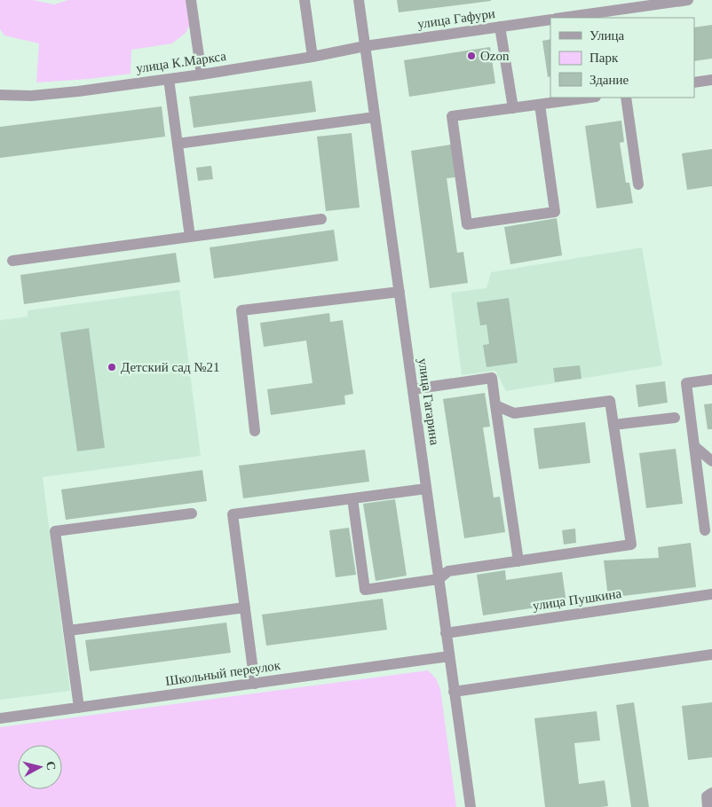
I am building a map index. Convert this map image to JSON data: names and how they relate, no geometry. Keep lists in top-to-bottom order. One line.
{"streets":{"street":["улица Гафури","улица К.Маркса","улица Гагарина","улица Пушкина","Школьный переулок"]},"crossings":[["улица Гафури","улица К.Маркса"],["улица Гафури","улица Гагарина"],["улица К.Маркса","улица Гагарина"],["улица Гагарина","улица Пушкина"],["улица Гагарина","Школьный переулок"]],"places":["Ozon","Детский cад №21"],"legend":["Улица","Парк","Здание"],"north":"right"}
